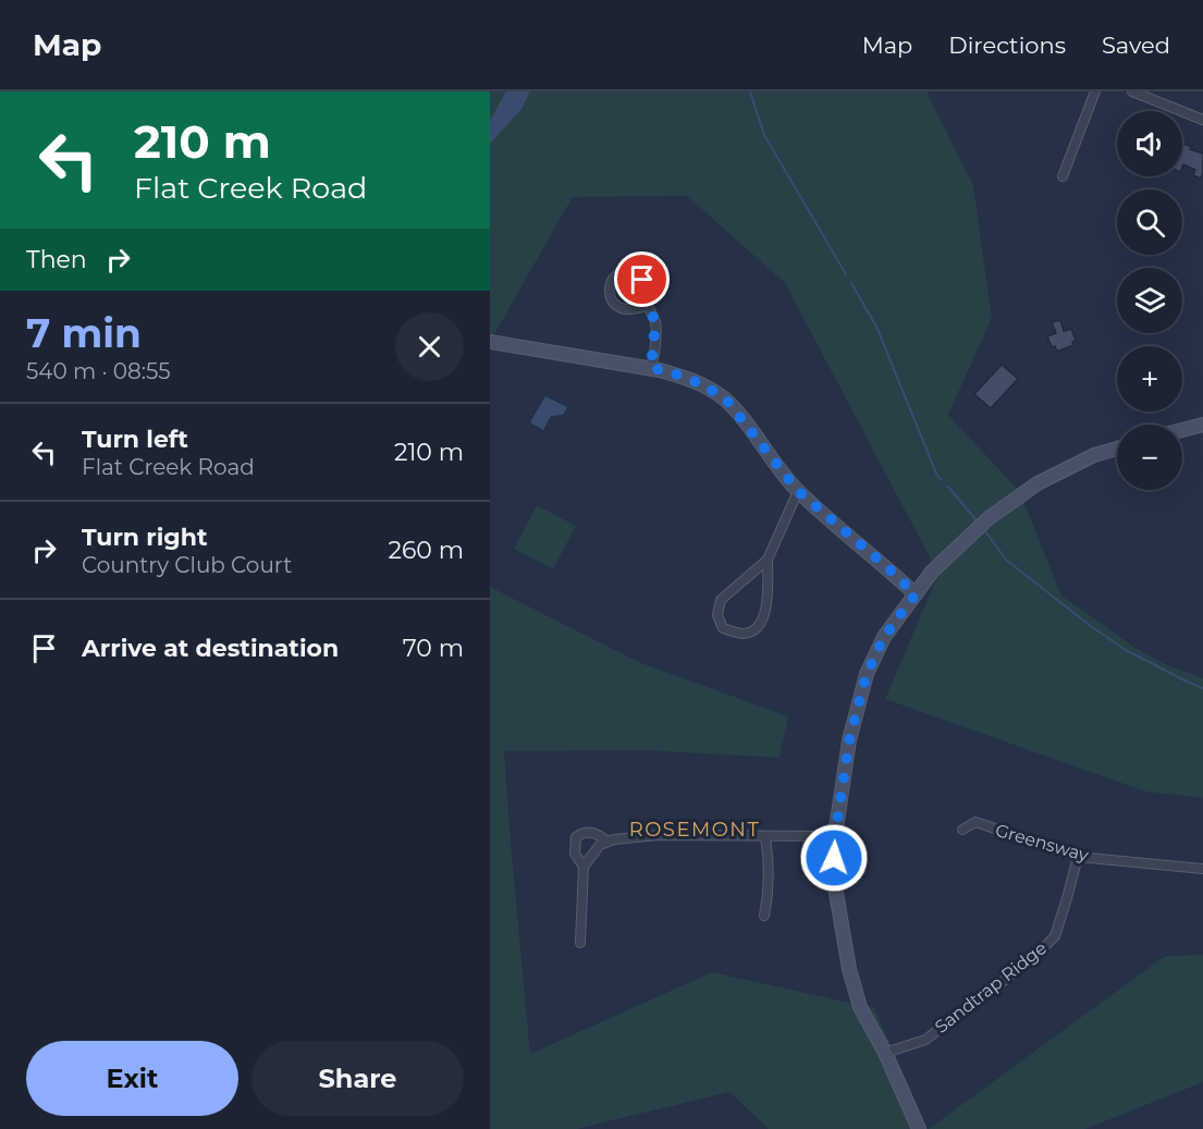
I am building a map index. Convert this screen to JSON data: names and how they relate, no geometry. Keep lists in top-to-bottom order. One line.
{"streets":{"street":["Greensway","Sandtrap Ridge"]},"crossings":[["Greensway","Sandtrap Ridge"]],"districts":["ROSEMONT"],"page":{"header":"Map","nav":["Map","Directions","Saved"],"turn":["210 m","Flat Creek Road"],"map_buttons":["+","−"],"then":"Then","heading":["7 min","540 m · 08:55"],"list":[{"name":"Turn left","note":"Flat Creek Road","value":"210 m"},{"name":"Turn right","note":"Country Club Court","value":"260 m"},{"name":"Arrive at destination","value":"70 m"}],"buttons":["Exit","Share"]}}
